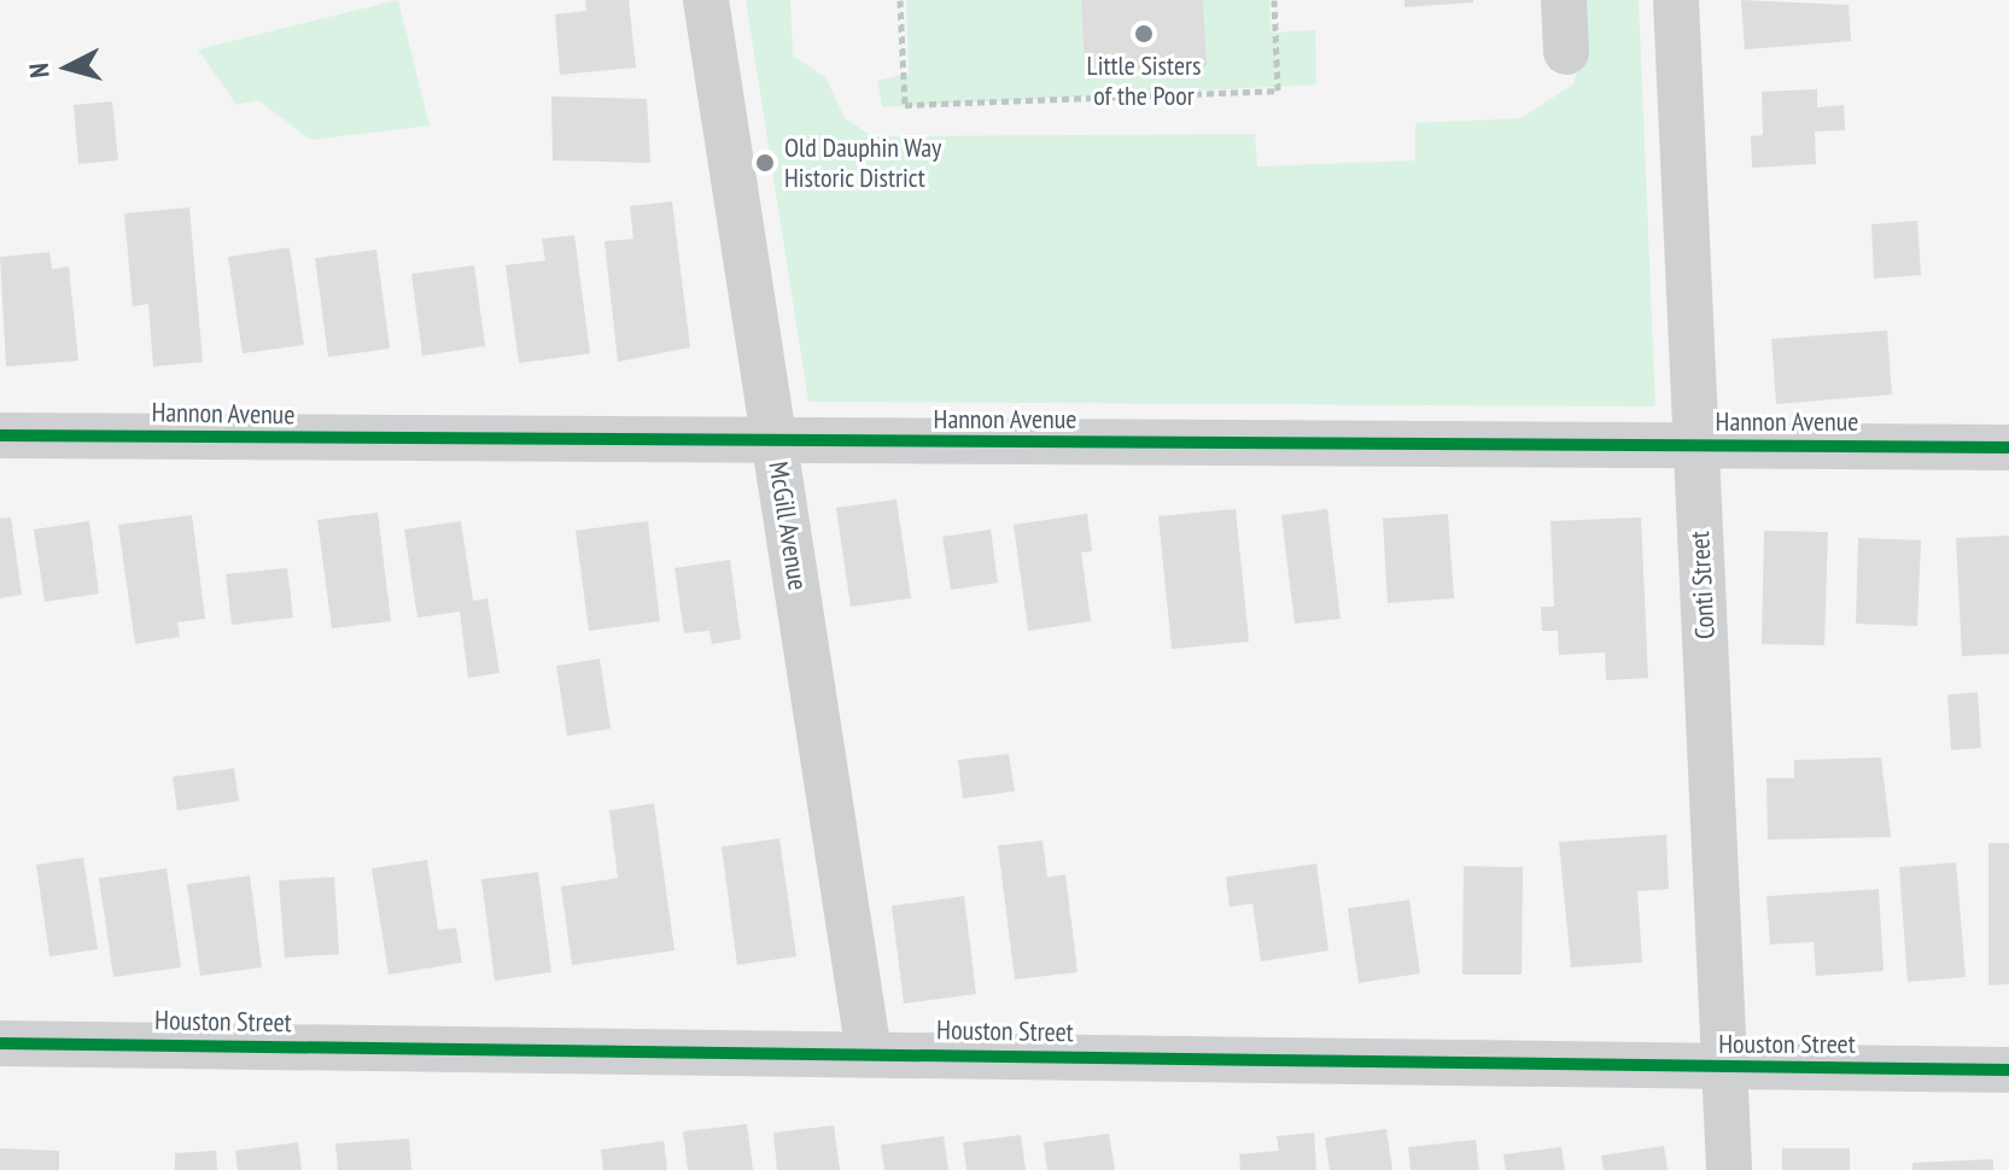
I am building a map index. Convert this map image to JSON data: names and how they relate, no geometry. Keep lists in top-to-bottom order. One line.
{"streets":{"street":["Hannon Avenue","McGill Avenue","Conti Street","Houston Street"]},"crossings":[["Hannon Avenue","McGill Avenue"],["Hannon Avenue","Conti Street"],["McGill Avenue","Houston Street"],["Conti Street","Houston Street"]],"places":["Little Sisters of the Poor","Old Dauphin Way Historic District"],"north":"left"}
